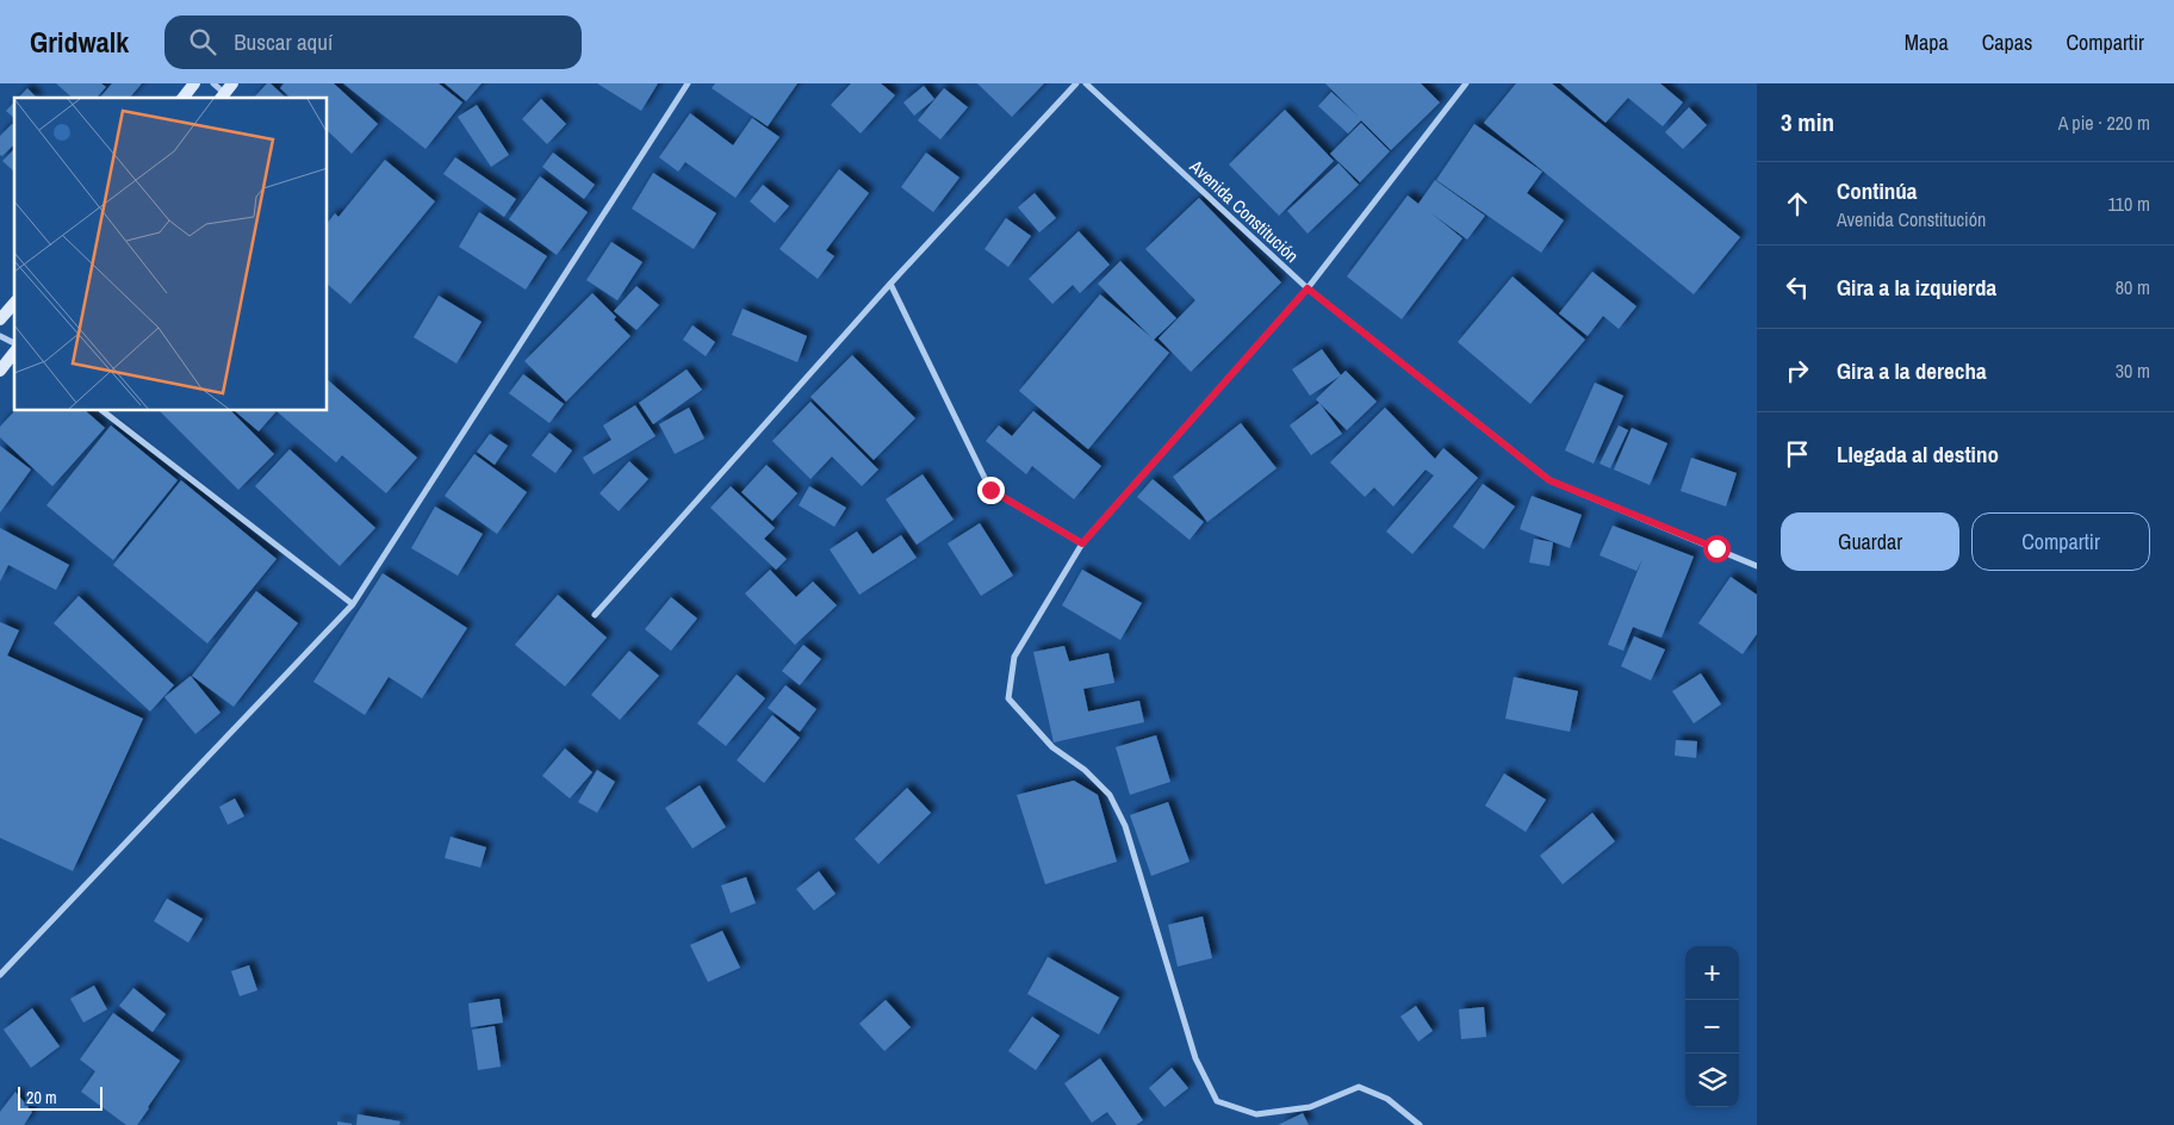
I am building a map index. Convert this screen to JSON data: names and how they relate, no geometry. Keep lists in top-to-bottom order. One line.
{"streets":{"street":["Avenida Constitución"]},"scale_bar":"20 m","page":{"header":"Gridwalk","search":"Buscar aquí","nav":["Mapa","Capas","Compartir"],"heading":["3 min","A pie · 220 m"],"list":[["Continúa","Avenida Constitución","110 m"],["Gira a la izquierda","80 m"],["Gira a la derecha","30 m"],"Llegada al destino"],"buttons":["Guardar","Compartir"],"map_buttons":["+","−"],"scale":"20 m"}}
